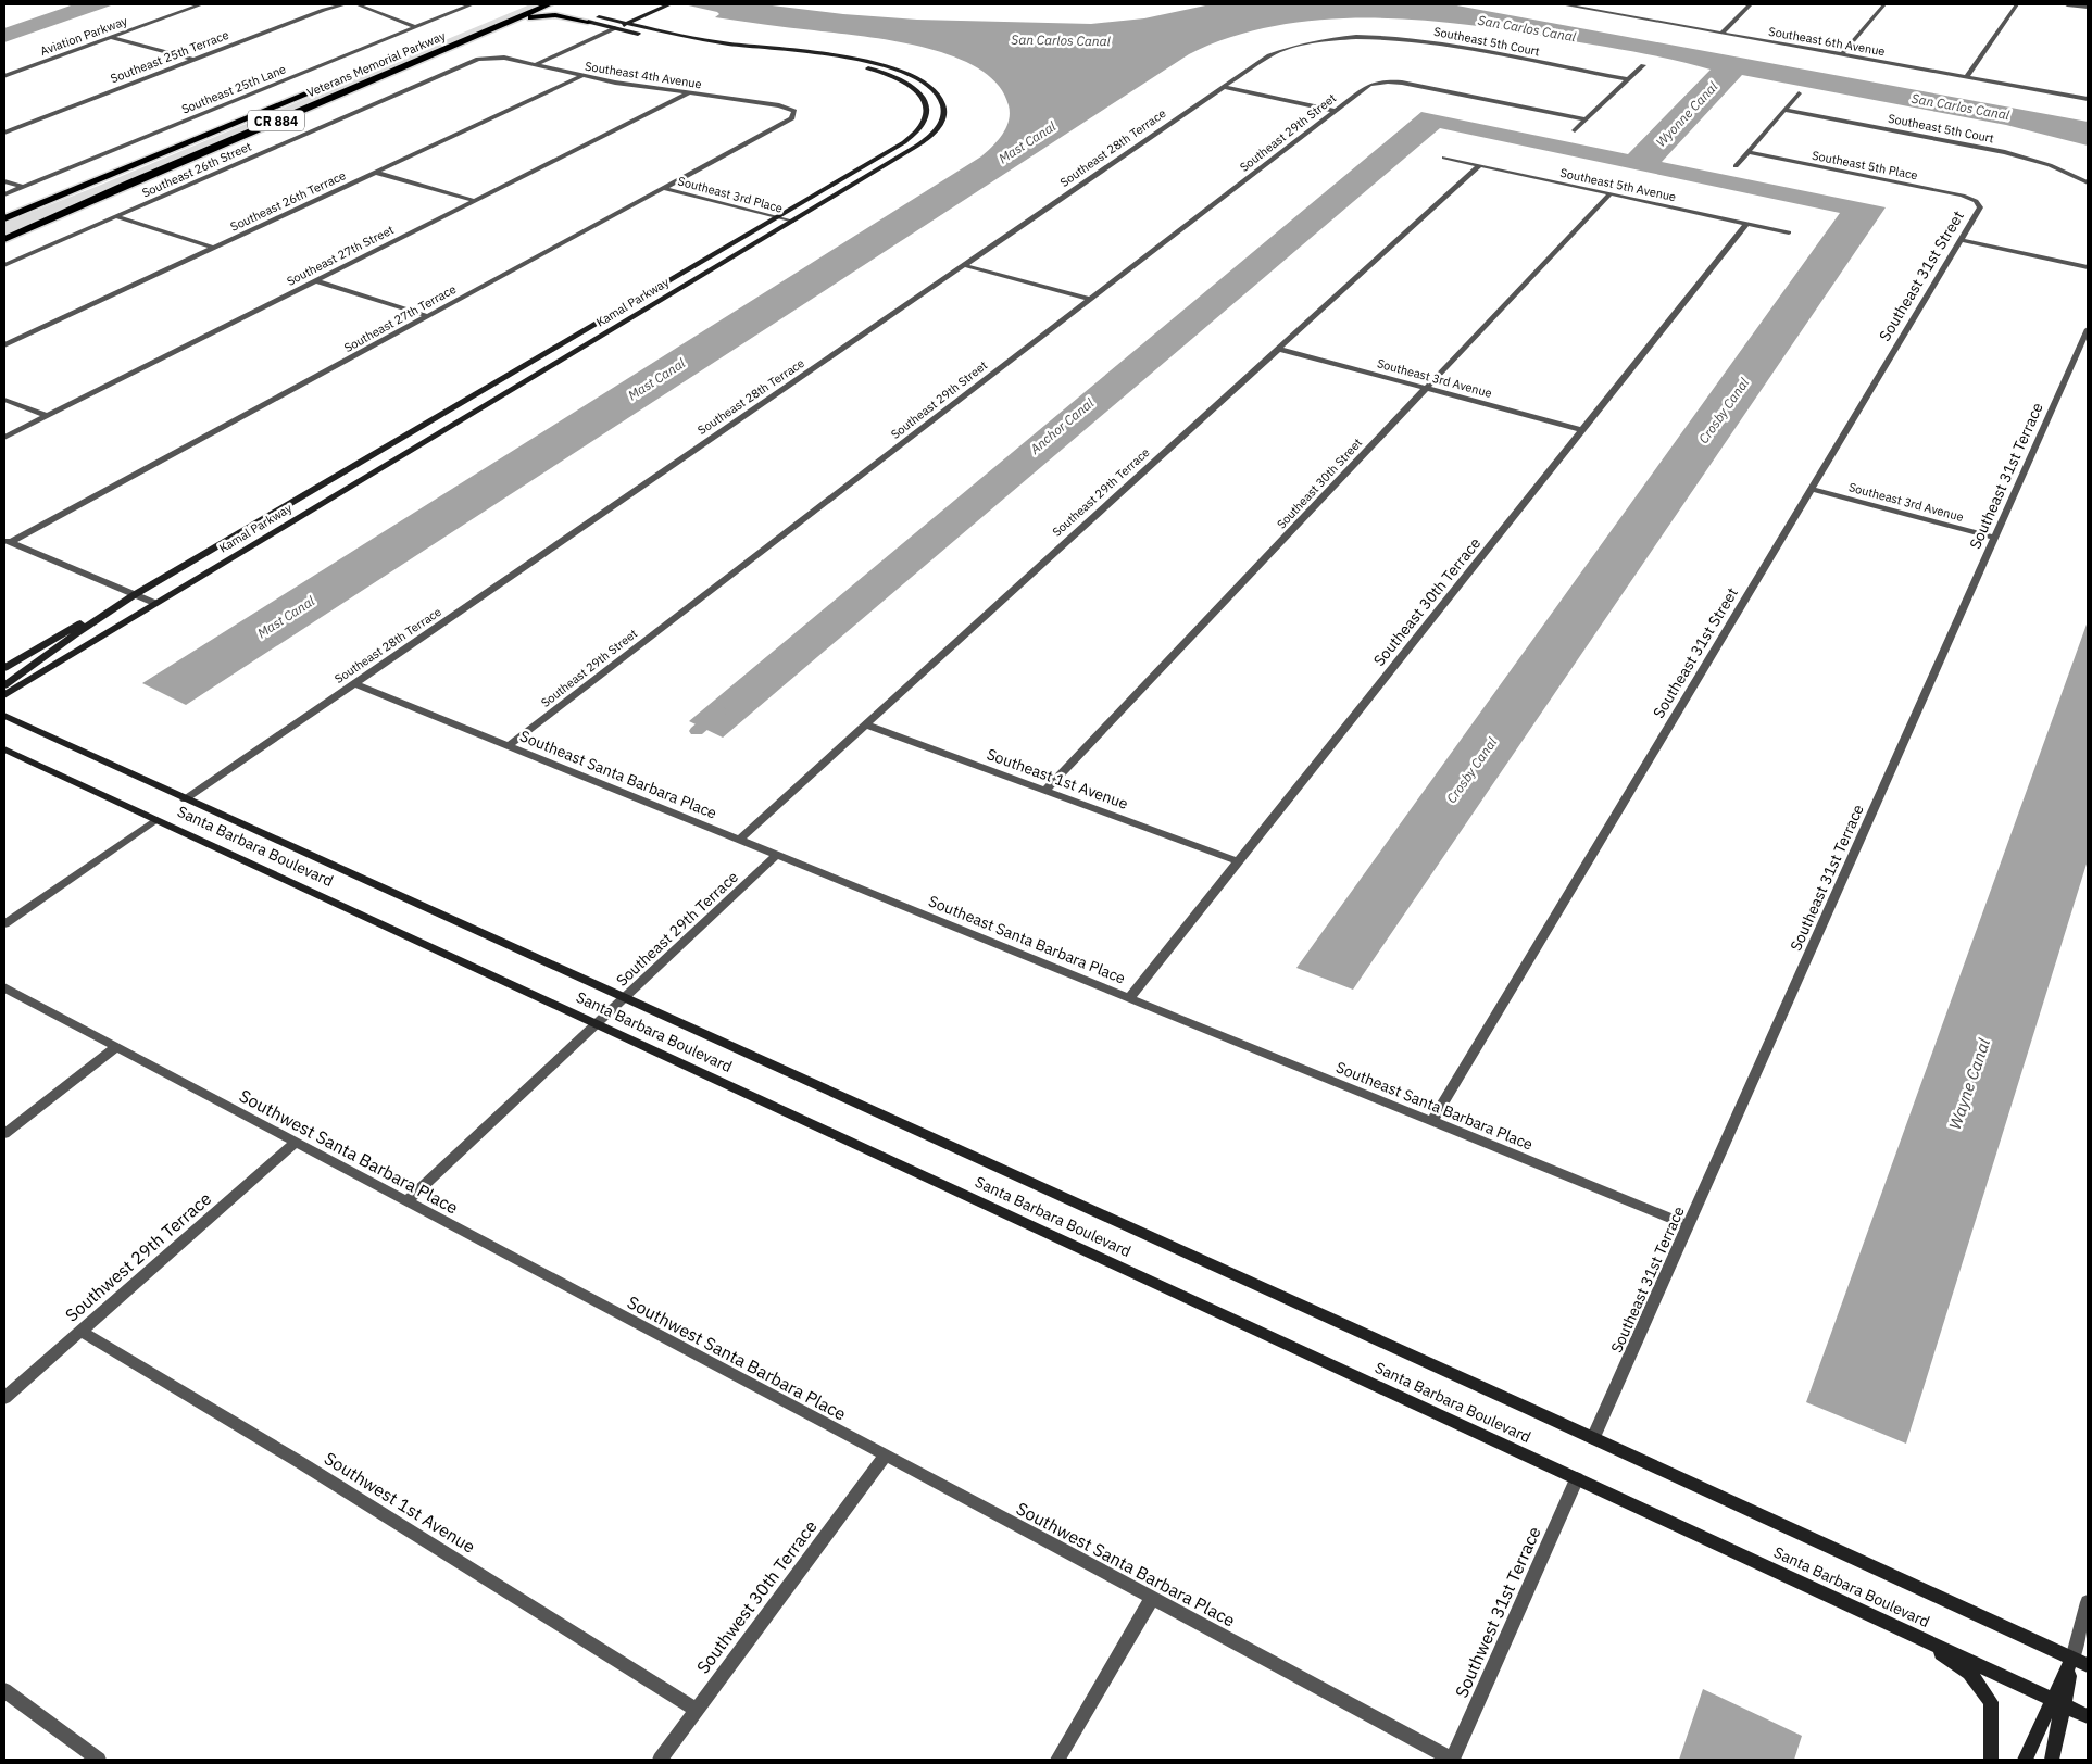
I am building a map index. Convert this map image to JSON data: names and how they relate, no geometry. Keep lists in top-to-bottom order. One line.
{"streets":{"highway":["Veterans Memorial Parkway","CR 884"],"street":["Aviation Parkway","Southeast 5th Court","Southeast 6th Avenue","Southeast 25th Terrace","Southeast 4th Avenue","Southeast 25th Lane","Southeast 29th Street","Southeast 28th Terrace","Southeast 5th Place","Southeast 26th Street","Southeast 5th Avenue","Southeast 3rd Place","Southeast 26th Terrace","Southeast 27th Street","Southeast 31st Street","Kamal Parkway","Southeast 27th Terrace","Southeast 3rd Avenue","Southeast 31st Terrace","Southeast 30th Street","Southeast 29th Terrace","Southeast 30th Terrace","Southeast Santa Barbara Place","Southeast 1st Avenue","Santa Barbara Boulevard","Southwest Santa Barbara Place","Southwest 29th Terrace","Southwest 1st Avenue","Southwest 30th Terrace","Southwest 31st Terrace"]},"crossings":[["Southeast 5th Court","Southeast 28th Terrace"],["Southeast 4th Avenue","Southeast 26th Street"],["Southeast 4th Avenue","Southeast 26th Terrace"],["Southeast 4th Avenue","Southeast 27th Street"],["Southeast 4th Avenue","Southeast 27th Terrace"],["Southeast 29th Street","Southeast Santa Barbara Place"],["Southeast 28th Terrace","Southeast Santa Barbara Place"],["Southeast 28th Terrace","Santa Barbara Boulevard"],["Southeast 5th Place","Southeast 31st Street"],["Southeast 5th Avenue","Southeast 30th Street"],["Southeast 5th Avenue","Southeast 29th Terrace"],["Southeast 5th Avenue","Southeast 30th Terrace"],["Southeast 3rd Place","Kamal Parkway"],["Southeast 3rd Place","Southeast 27th Terrace"],["Southeast 31st Street","Southeast 3rd Avenue"],["Southeast 31st Street","Southeast Santa Barbara Place"],["Southeast 3rd Avenue","Southeast 31st Terrace"],["Southeast 3rd Avenue","Southeast 30th Street"],["Southeast 3rd Avenue","Southeast 29th Terrace"],["Southeast 3rd Avenue","Southeast 30th Terrace"],["Southeast 31st Terrace","Southeast Santa Barbara Place"],["Southeast 31st Terrace","Santa Barbara Boulevard"],["Southeast 30th Street","Southeast 1st Avenue"],["Southeast 29th Terrace","Southeast Santa Barbara Place"],["Southeast 29th Terrace","Southeast 1st Avenue"],["Southeast 29th Terrace","Santa Barbara Boulevard"],["Southeast 30th Terrace","Southeast Santa Barbara Place"],["Southeast 30th Terrace","Southeast 1st Avenue"],["Santa Barbara Boulevard","Southwest 31st Terrace"],["Southwest Santa Barbara Place","Southwest 29th Terrace"],["Southwest Santa Barbara Place","Southwest 30th Terrace"],["Southwest Santa Barbara Place","Southwest 31st Terrace"],["Southwest 29th Terrace","Southwest 1st Avenue"],["Southwest 1st Avenue","Southwest 30th Terrace"]],"water":["San Carlos Canal","Wyonne Canal","Mast Canal","Crosby Canal","Anchor Canal","Wayne Canal"]}
